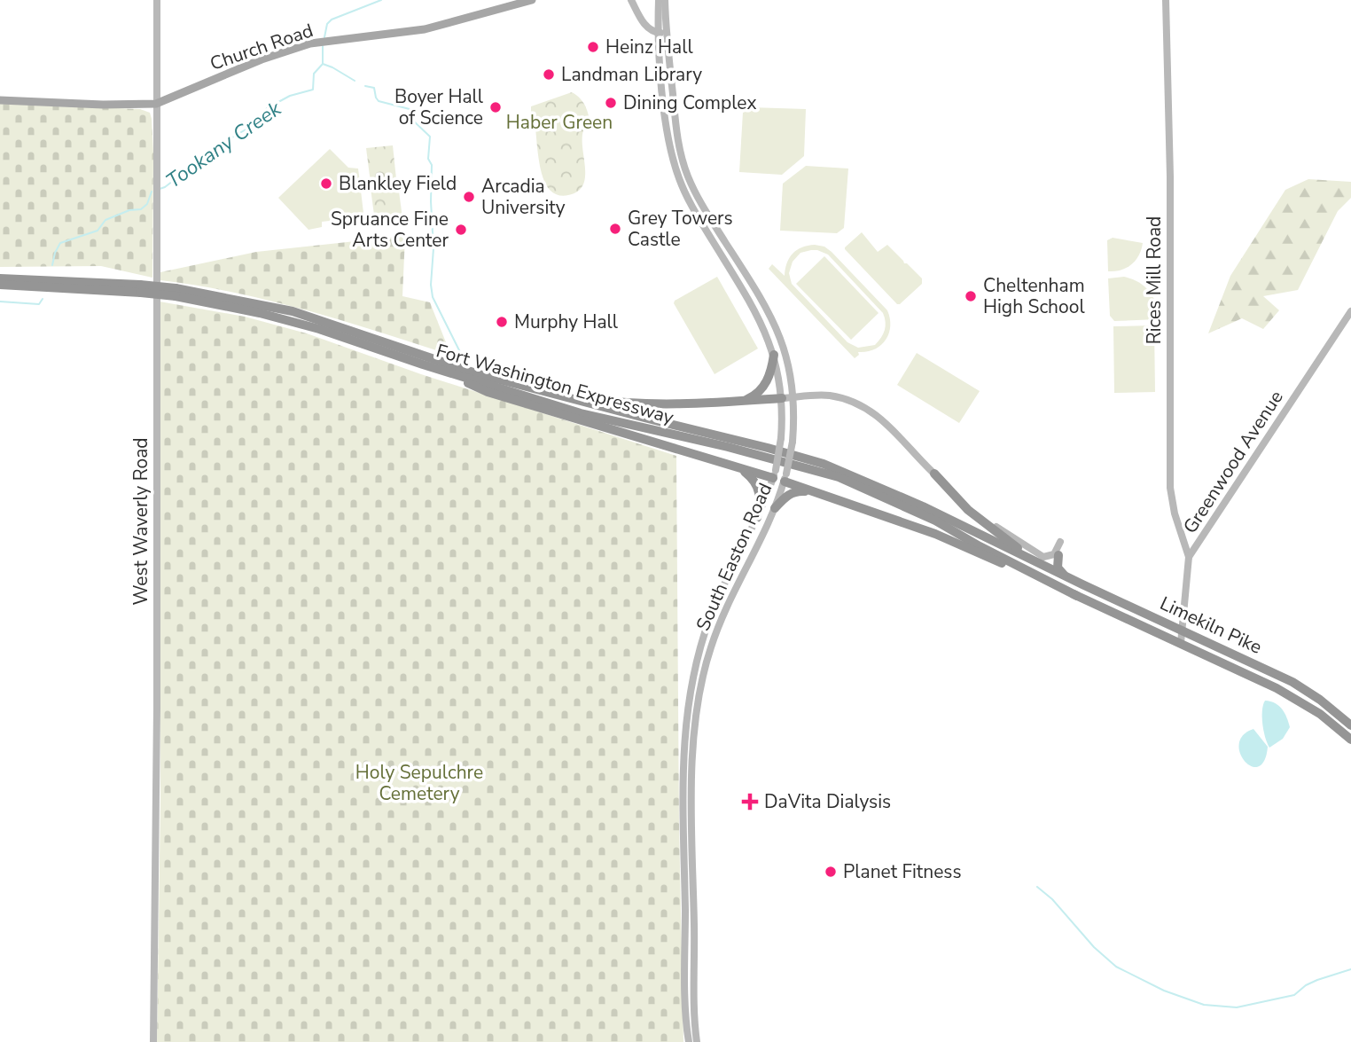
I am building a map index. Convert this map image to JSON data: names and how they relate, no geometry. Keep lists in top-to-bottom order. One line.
{"streets":{"highway":["Fort Washington Expressway","Limekiln Pike"],"main road":["Church Road","Rices Mill Road","Greenwood Avenue","West Waverly Road","South Easton Road"]},"crossings":[["Church Road","West Waverly Road"],["Rices Mill Road","Greenwood Avenue"],["Fort Washington Expressway","Limekiln Pike"],["Greenwood Avenue","Limekiln Pike"]],"water":["Tookany Creek"],"parks":["Haber Green","Holy Sepulchre Cemetery"],"places":{"other":["Heinz Hall","Landman Library","Dining Complex","Boyer Hall of Science","Blankley Field","Arcadia University","Grey Towers Castle","Spruance Fine Arts Center","Cheltenham High School","Murphy Hall","Planet Fitness"],"health":["DaVita Dialysis"]}}
